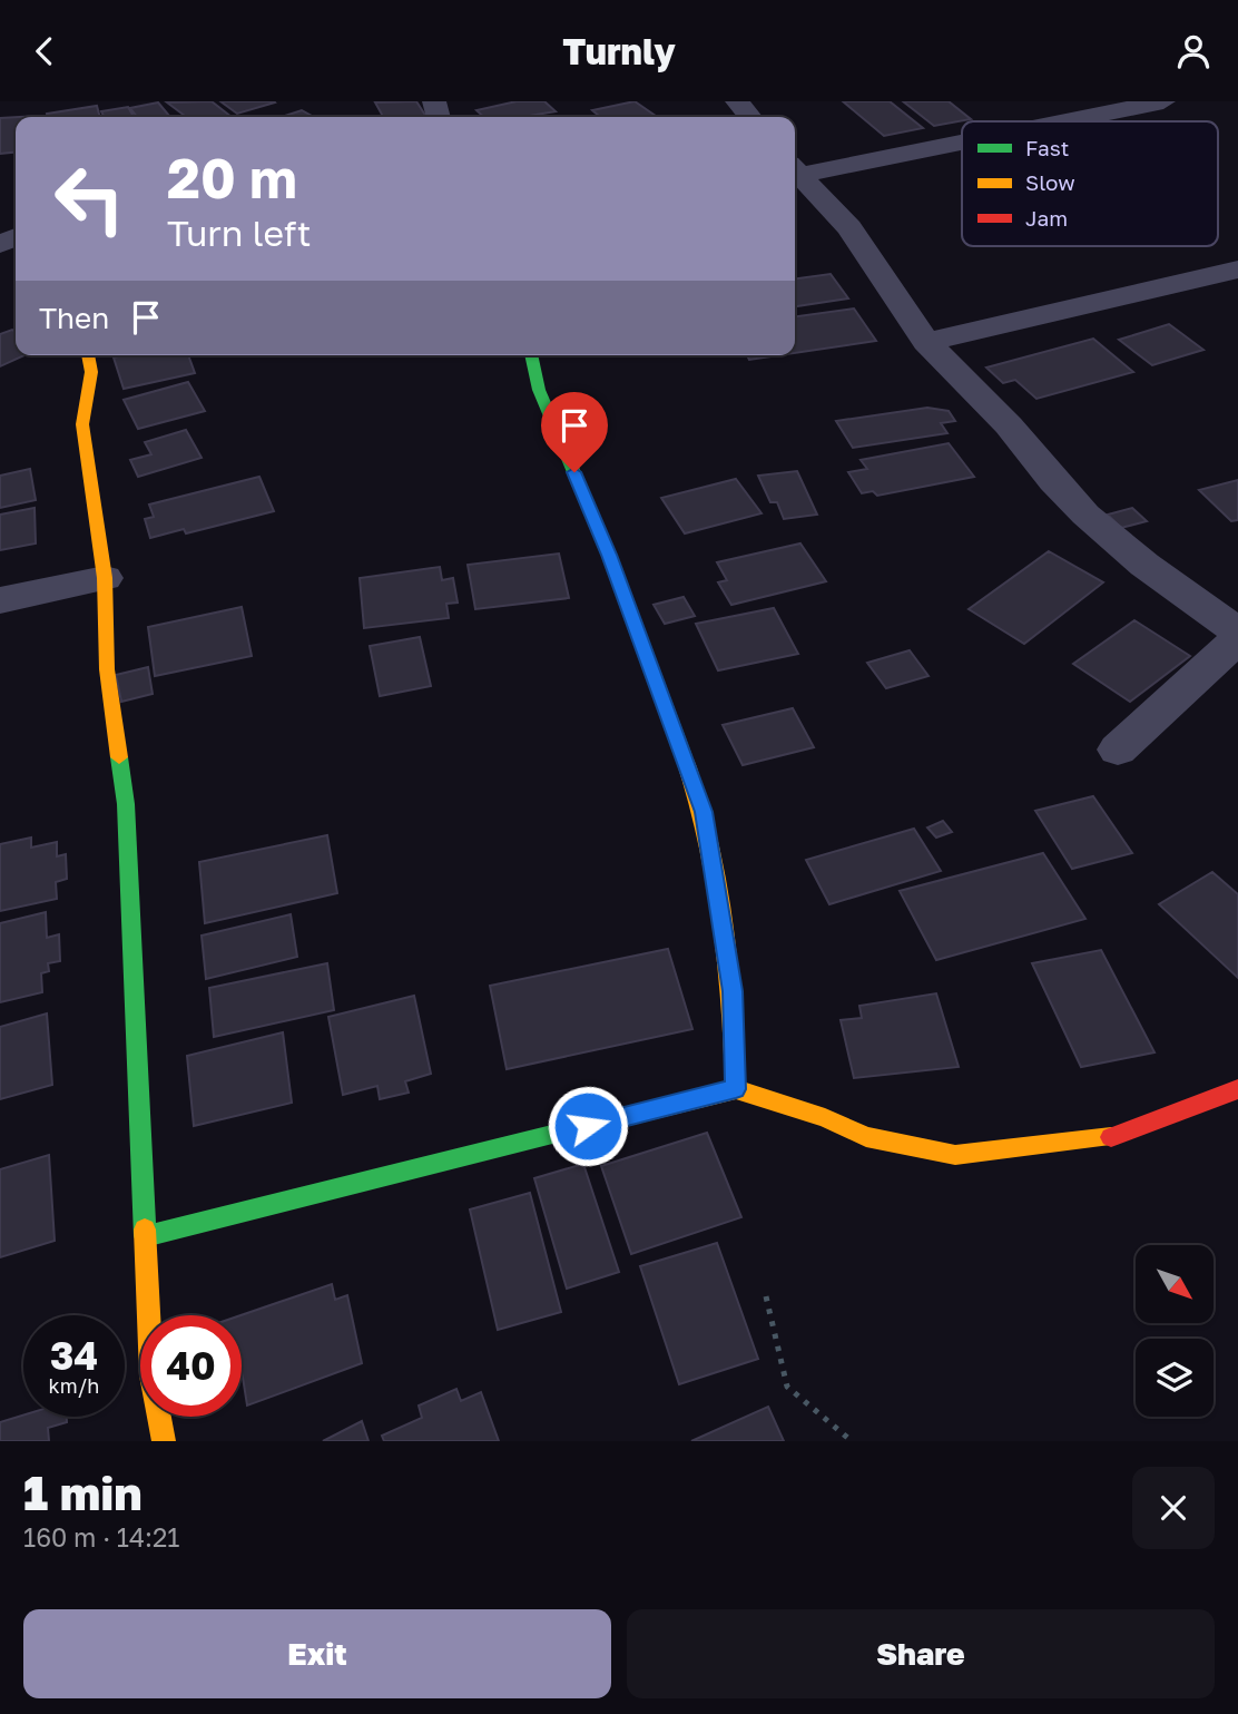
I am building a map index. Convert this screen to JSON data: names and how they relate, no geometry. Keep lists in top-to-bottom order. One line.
{"legend":["Fast","Slow","Jam"],"north":"bottom right","page":{"header":"Turnly","turn":["20 m","Turn left"],"then":"Then","speed":"34 km/h","limit":"40","heading":["1 min","160 m · 14:21"],"buttons":["Exit","Share"]}}
